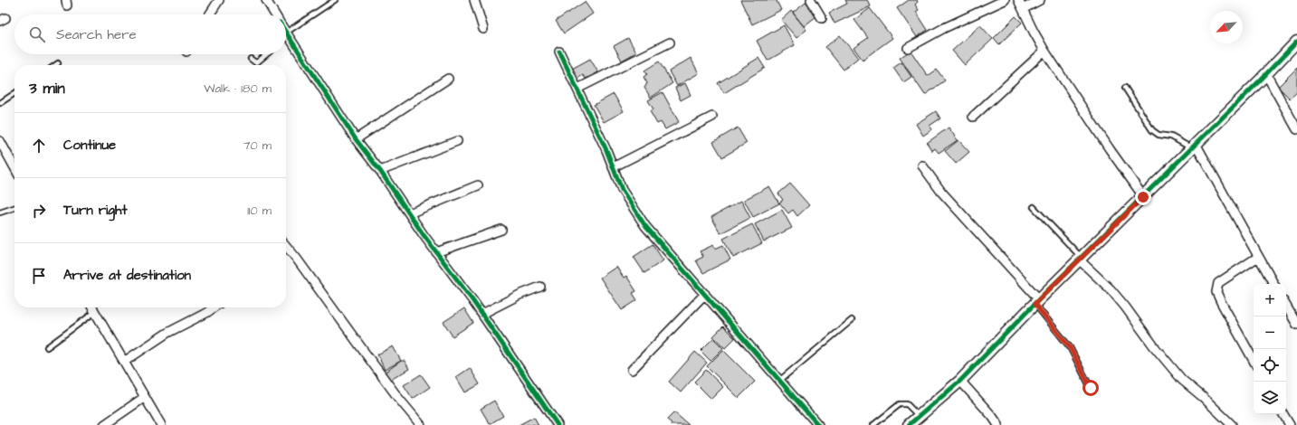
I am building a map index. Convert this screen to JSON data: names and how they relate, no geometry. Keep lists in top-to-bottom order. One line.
{"north":"bottom left","page":{"search":"Search here","heading":["3 min","Walk · 180 m"],"list":[["Continue","70 m"],["Turn right","110 m"],"Arrive at destination"],"map_buttons":["+","−"]}}
